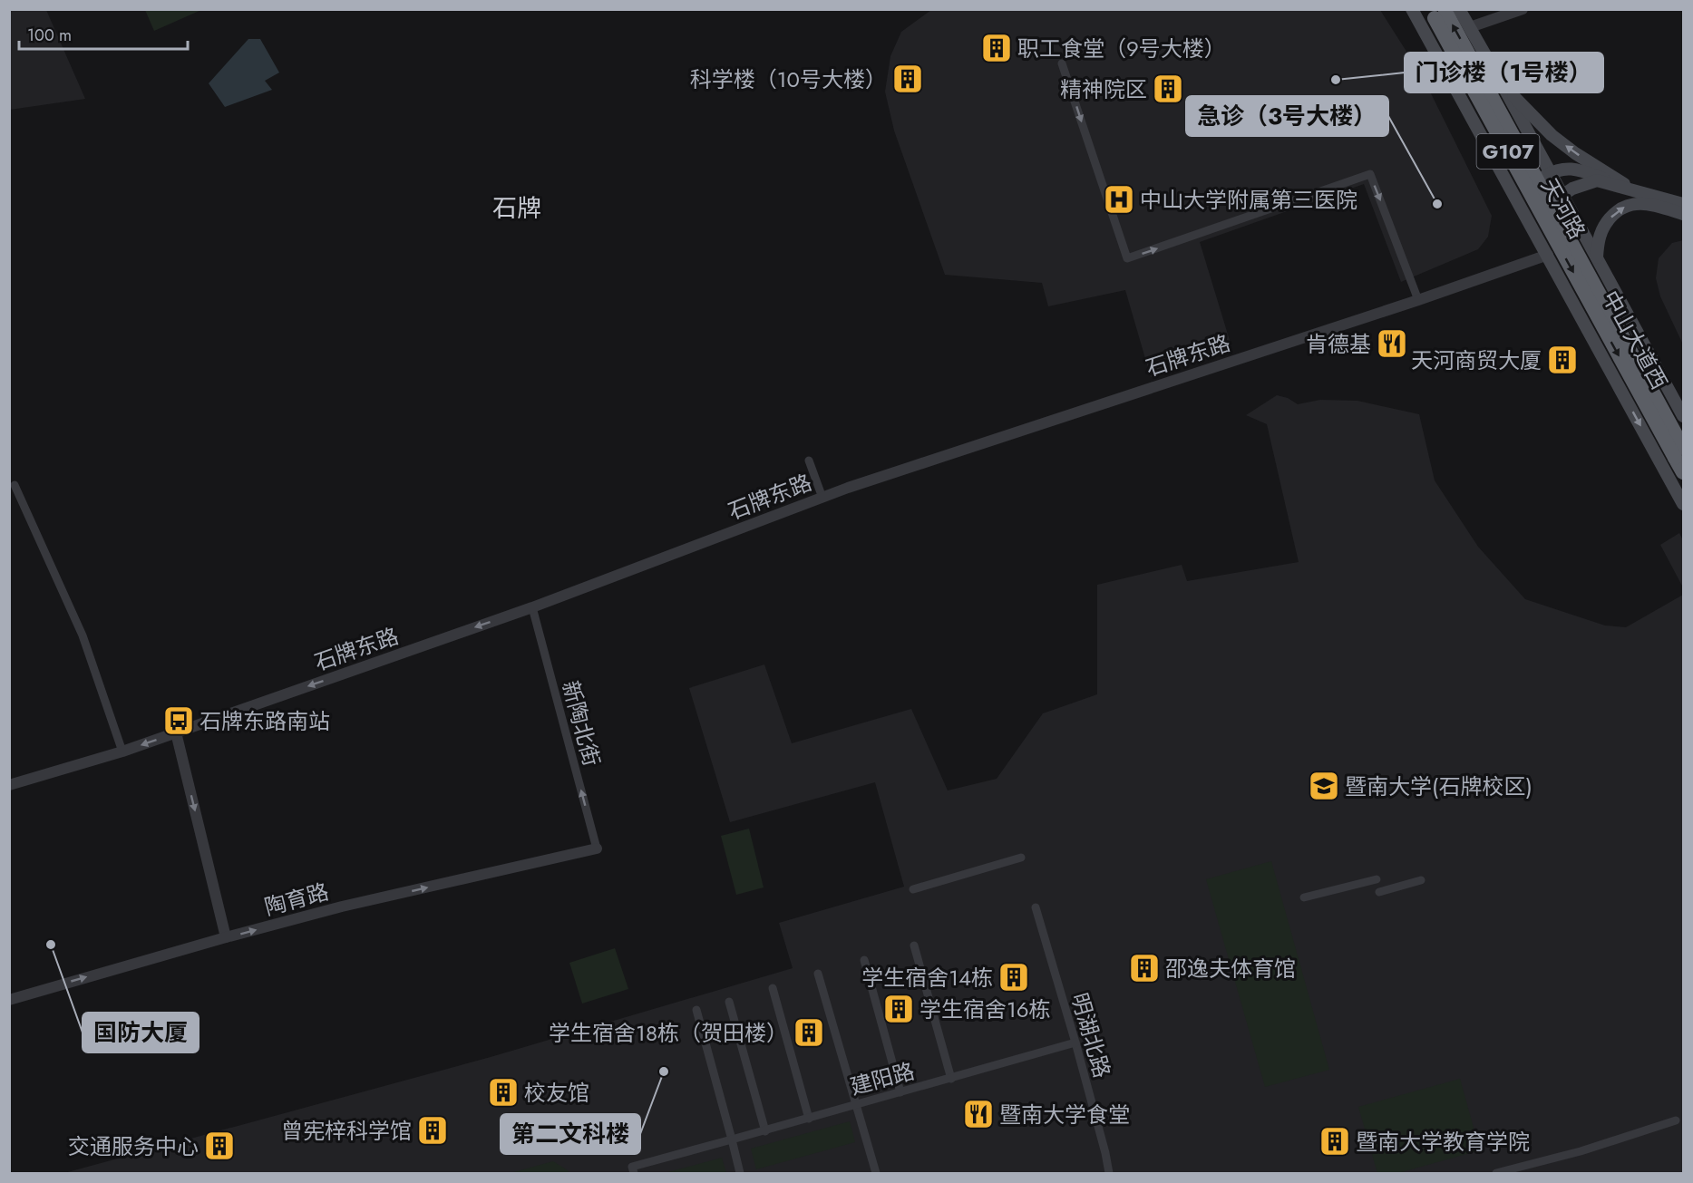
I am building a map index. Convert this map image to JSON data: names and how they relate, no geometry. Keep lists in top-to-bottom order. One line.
{"streets":{"highway":["G107","天河路","中山大道西"],"street":["石牌东路","新陶北街","陶育路","明湖北路","建阳路"]},"crossings":[["天河路","中山大道西"],["石牌东路","新陶北街"],["新陶北街","陶育路"],["明湖北路","建阳路"]],"one_way":["新陶北街","陶育路"],"districts":["石牌"],"places":{"building":["职工食堂（9号大楼）","科学楼（10号大楼）","精神院区","天河商贸大厦","邵逸夫体育馆","学生宿舍14栋","学生宿舍16栋","学生宿舍18栋（贺田楼）","校友馆","曾宪梓科学馆","暨南大学教育学院","交通服务中心"],"other":["门诊楼（1号楼）","急诊（3号大楼）","国防大厦","第二文科楼"],"hospital":["中山大学附属第三医院"],"restaurant":["肯德基","暨南大学食堂"],"bus stop":["石牌东路南站"],"school or university":["暨南大学(石牌校区)"]},"scale_bar":"100 m"}
